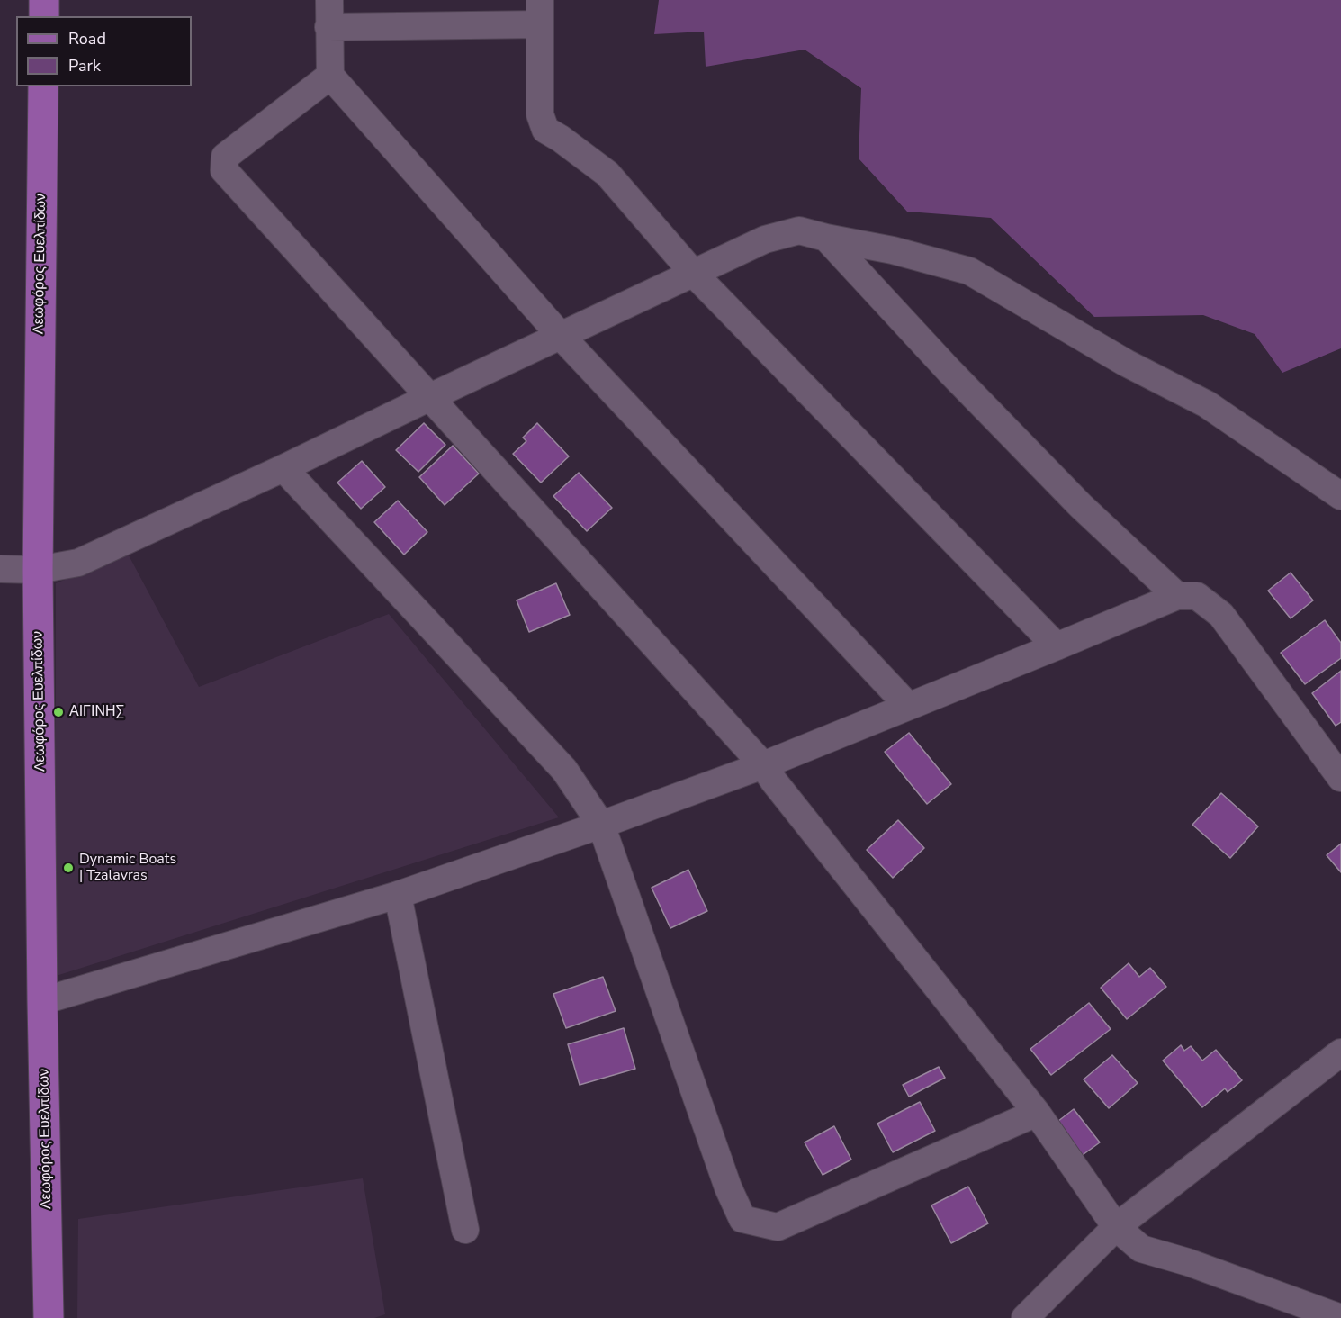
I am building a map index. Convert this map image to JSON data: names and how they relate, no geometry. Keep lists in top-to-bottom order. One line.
{"streets":{"main road":["Λεωφόρος Ευελπίδων"]},"places":["ΑΙΓΙΝΗΣ","Dynamic Boats | Tzalavras"],"legend":["Road","Park"]}
